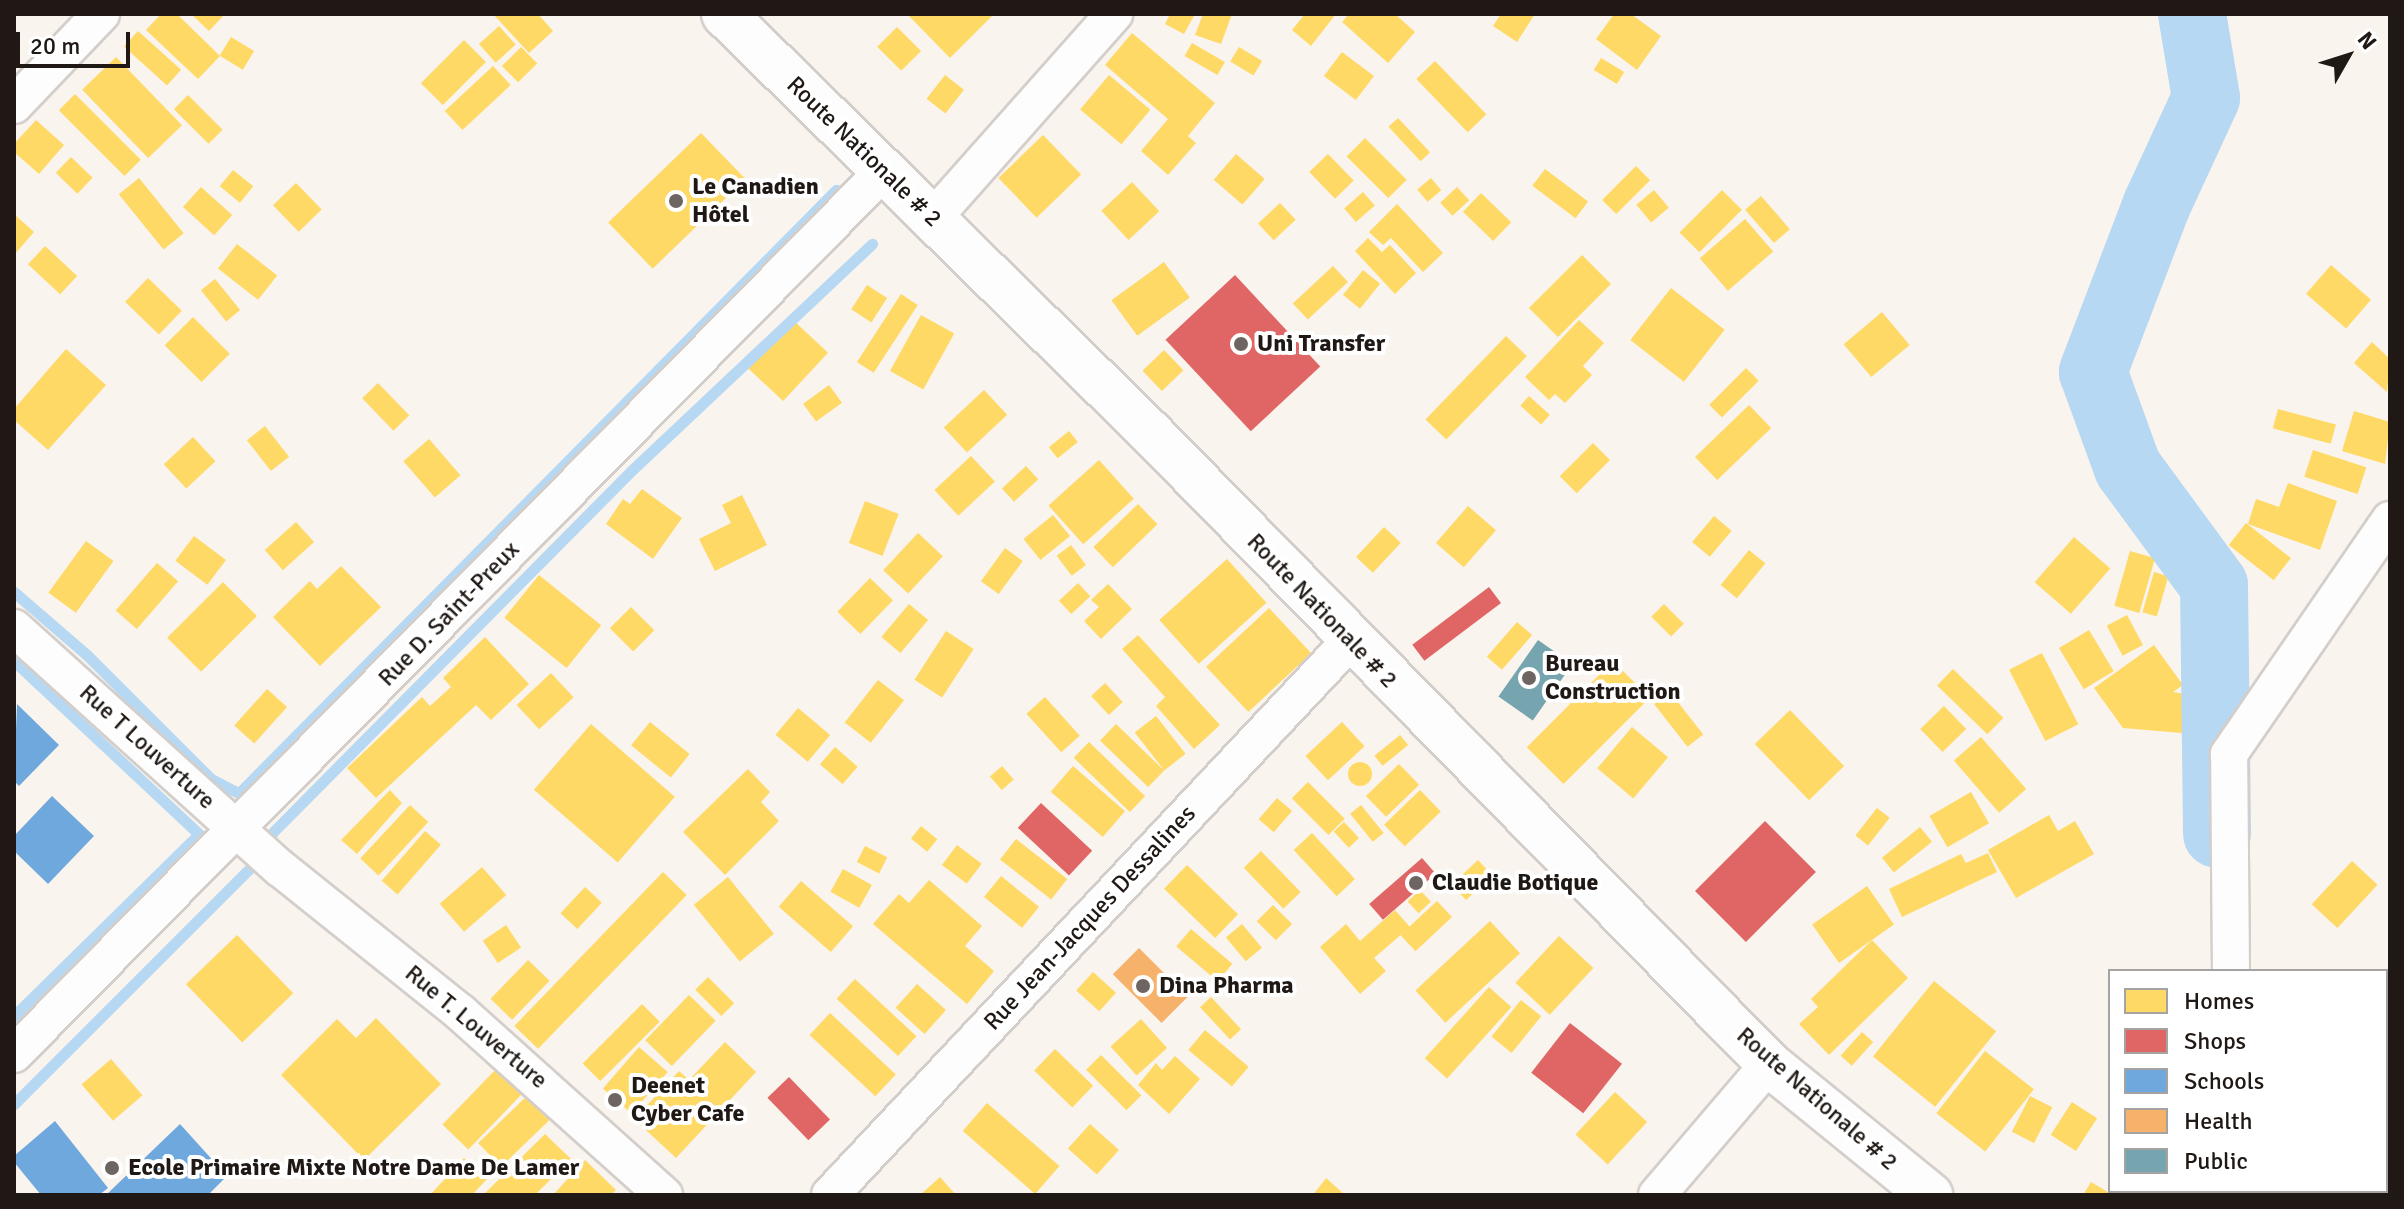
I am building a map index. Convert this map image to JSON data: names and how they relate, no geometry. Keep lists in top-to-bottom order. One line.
{"streets":{"main road":["Route Nationale # 2"],"street":["Rue D. Saint-Preux","Rue T Louverture","Rue Jean-Jacques Dessalines","Rue T. Louverture"]},"crossings":[["Route Nationale # 2","Rue D. Saint-Preux"],["Route Nationale # 2","Rue Jean-Jacques Dessalines"],["Rue D. Saint-Preux","Rue T Louverture"],["Rue T Louverture","Rue T. Louverture"]],"places":["Le Canadien Hôtel","Uni Transfer","Bureau Construction","Claudie Botique","Dina Pharma","Deenet Cyber Cafe","Ecole Primaire Mixte Notre Dame De Lamer"],"legend":["Homes","Shops","Schools","Health","Public"],"scale_bar":"20 m","north":"top right"}
